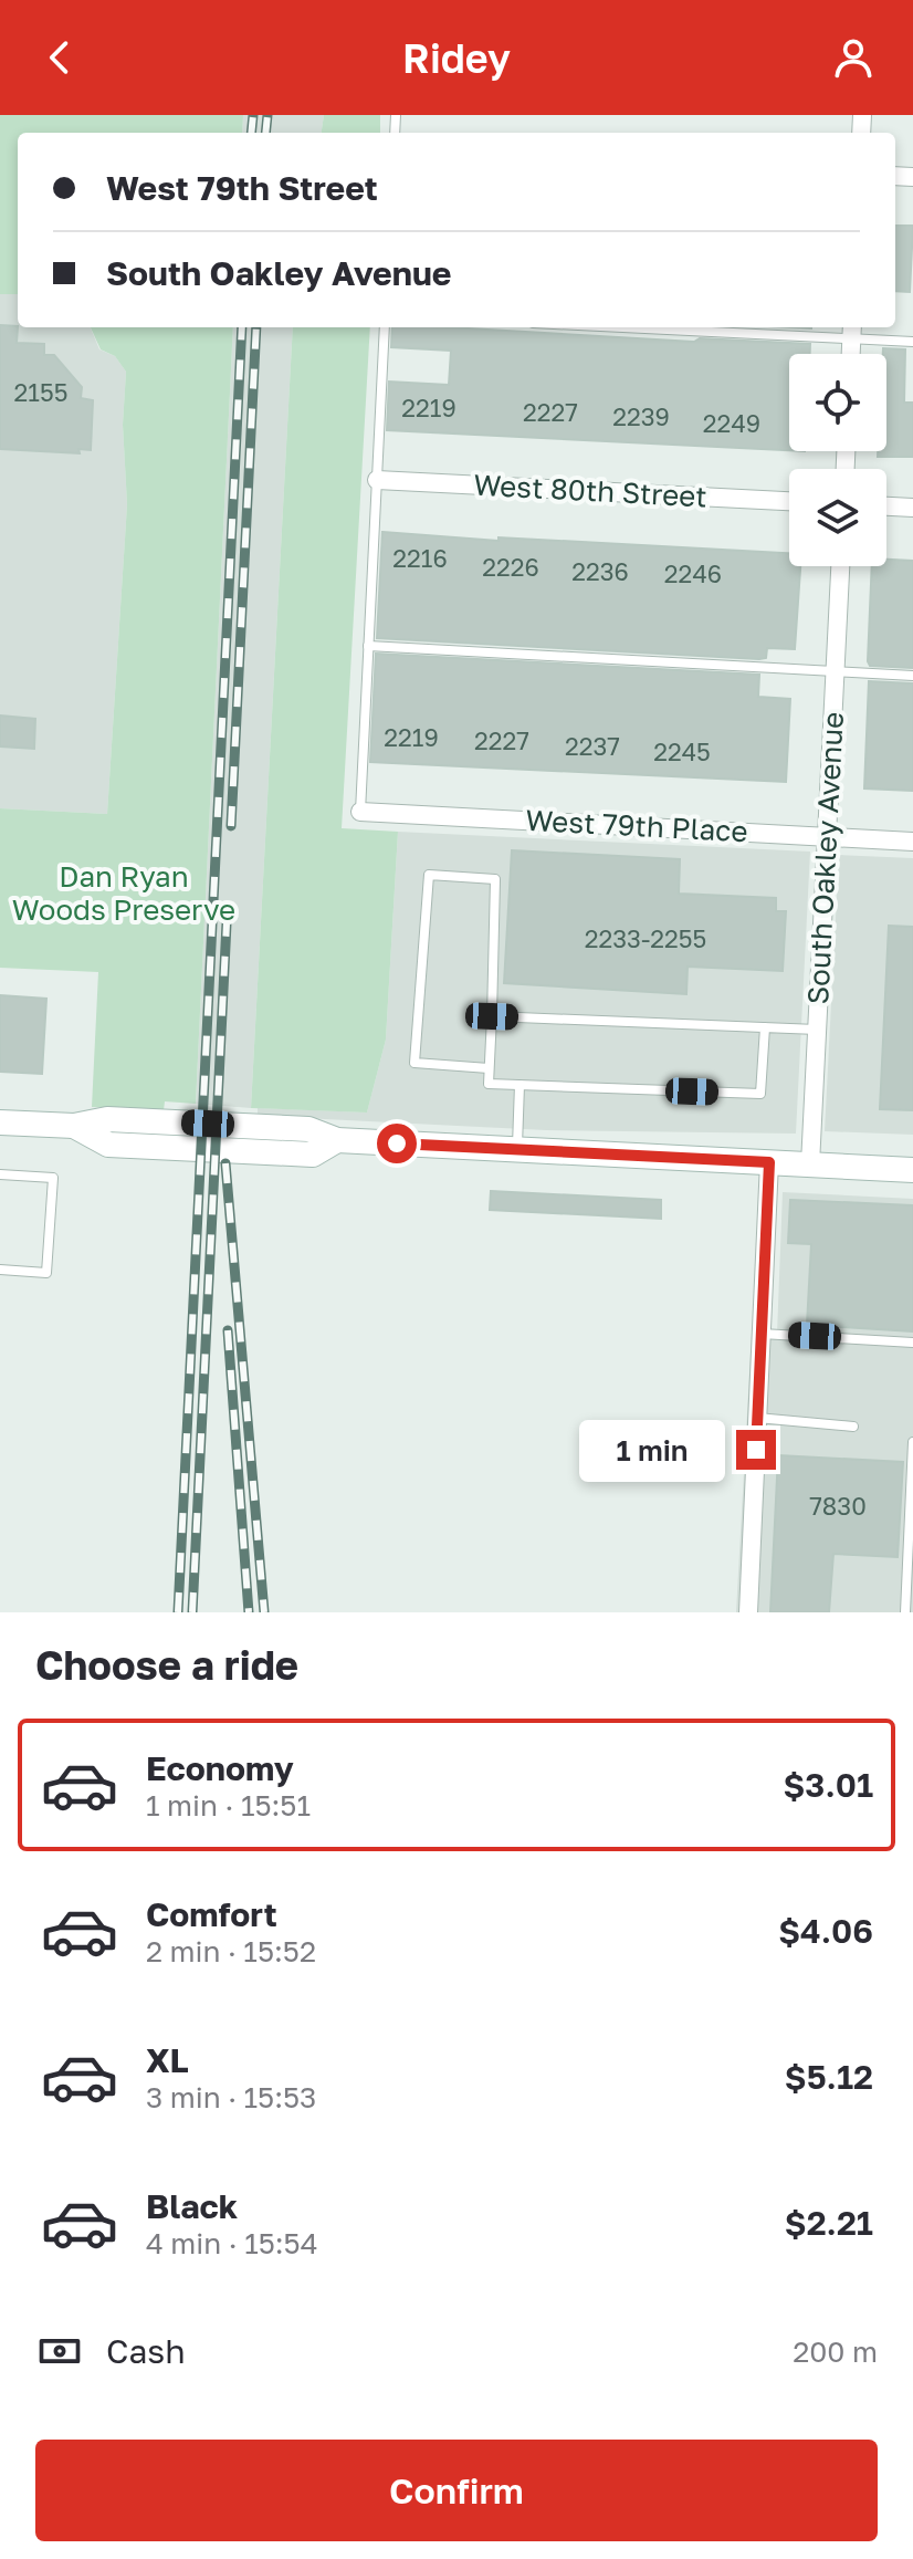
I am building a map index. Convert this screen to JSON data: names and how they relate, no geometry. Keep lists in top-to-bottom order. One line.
{"streets":{"street":["West 80th Street","West 79th Place","South Oakley Avenue"]},"crossings":[["West 79th Place","South Oakley Avenue"]],"parks":["Dan Ryan Woods Preserve"],"house_numbers":["2155","2219","2227","2239","2249","2216","2226","2236","2246","2219","2227","2237","2245","2233-2255","7830"],"page":{"header":"Ridey","banner":["West 79th Street","South Oakley Avenue"],"bubble":"1 min","heading":"Choose a ride","list":[{"name":"Economy","note":"1 min · 15:51","value":"$3.01"},{"name":"Comfort","note":"2 min · 15:52","value":"$4.06"},{"name":"XL","note":"3 min · 15:53","value":"$5.12"},{"name":"Black","note":"4 min · 15:54","value":"$2.21"}],"pay":["Cash","200 m"],"buttons":"Confirm"}}
